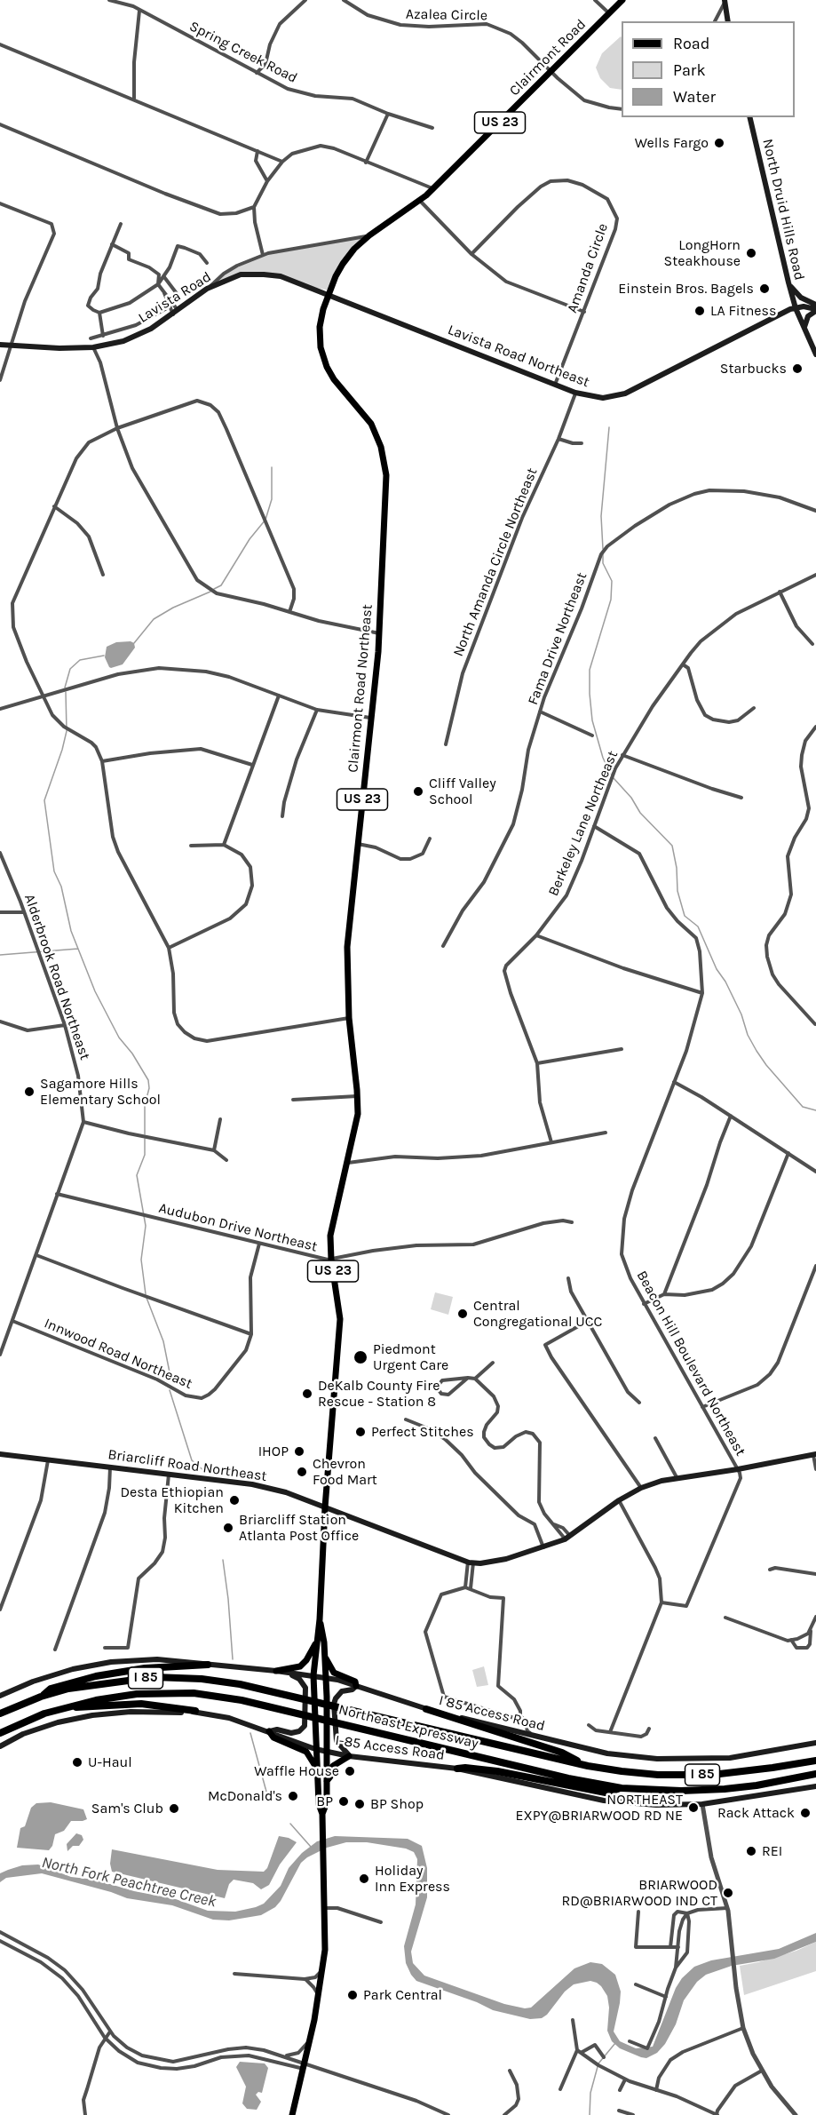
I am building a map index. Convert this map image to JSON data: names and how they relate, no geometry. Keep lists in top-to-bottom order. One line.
{"streets":{"highway":["I 85","Northeast Expressway"],"main road":["Clairmont Road","US 23","North Druid Hills Road","Lavista Road","Lavista Road Northeast","Clairmont Road Northeast","Briarcliff Road Northeast","I 85 Access Road","I-85 Access Road"],"street":["Azalea Circle","Spring Creek Road","Amanda Circle","North Amanda Circle Northeast","Fama Drive Northeast","Berkeley Lane Northeast","Alderbrook Road Northeast","Audubon Drive Northeast","Innwood Road Northeast","Beacon Hill Boulevard Northeast"]},"crossings":[["Azalea Circle","Clairmont Road"],["Clairmont Road","Clairmont Road Northeast"],["North Druid Hills Road","Lavista Road Northeast"],["Amanda Circle","Lavista Road Northeast"],["Lavista Road","Lavista Road Northeast"],["Lavista Road","Clairmont Road Northeast"],["Lavista Road Northeast","North Amanda Circle Northeast"],["Lavista Road Northeast","Clairmont Road Northeast"],["Clairmont Road Northeast","Audubon Drive Northeast"],["Clairmont Road Northeast","Briarcliff Road Northeast"],["Clairmont Road Northeast","I-85 Access Road"],["Berkeley Lane Northeast","Beacon Hill Boulevard Northeast"],["Audubon Drive Northeast","Innwood Road Northeast"],["Beacon Hill Boulevard Northeast","Briarcliff Road Northeast"]],"water":["North Fork Peachtree Creek"],"places":["Wells Fargo","LongHorn Steakhouse","Einstein Bros. Bagels","LA Fitness","Starbucks","Cliff Valley School","Sagamore Hills Elementary School","Central Congregational UCC","Piedmont Urgent Care","DeKalb County Fire Rescue - Station 8","Perfect Stitches","IHOP","Chevron Food Mart","Desta Ethiopian Kitchen","Briarcliff Station Atlanta Post Office","U-Haul","Waffle House","McDonald's","BP","BP Shop","NORTHEAST EXPY@BRIARWOOD RD NE","Sam's Club","Rack Attack","REI","Holiday Inn Express","BRIARWOOD RD@BRIARWOOD IND CT","Park Central"],"legend":["Road","Park","Water"]}
